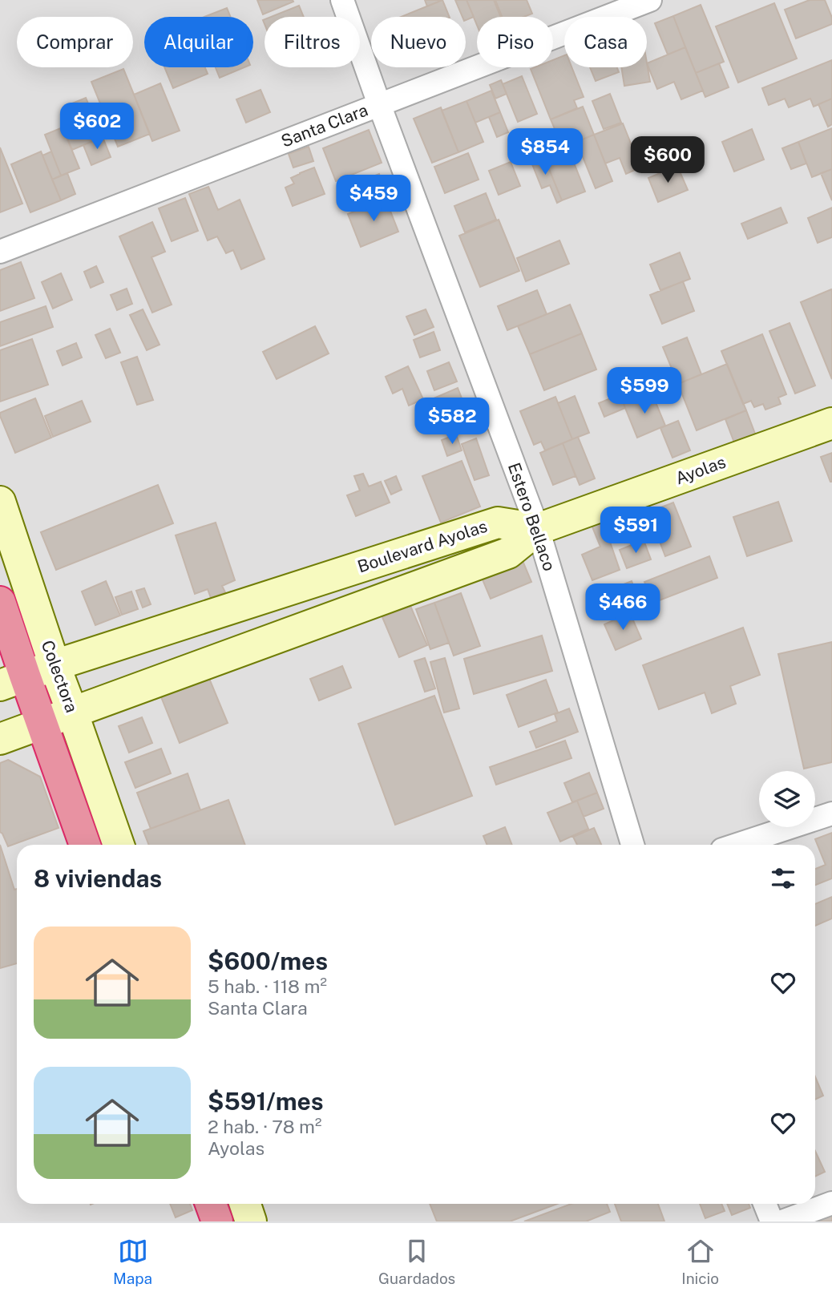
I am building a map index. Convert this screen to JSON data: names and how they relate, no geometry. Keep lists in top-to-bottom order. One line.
{"streets":{"street":["Santa Clara","Ayolas","Estero Bellaco","Boulevard Ayolas","Colectora"]},"crossings":[["Santa Clara","Estero Bellaco"],["Ayolas","Estero Bellaco"],["Ayolas","Boulevard Ayolas"],["Estero Bellaco","Boulevard Ayolas"],["Boulevard Ayolas","Colectora"]],"page":{"chip":["Comprar","Alquilar","Filtros","Nuevo","Piso","Casa"],"price":["$602","$854","$600","$459","$599","$582","$591","$466"],"heading":"8 viviendas","list":[{"name":"$600/mes","note":"5 hab. · 118 m² · Santa Clara"},{"name":"$591/mes","note":"2 hab. · 78 m² · Ayolas"}],"tabs":["Mapa","Guardados","Inicio"]}}
